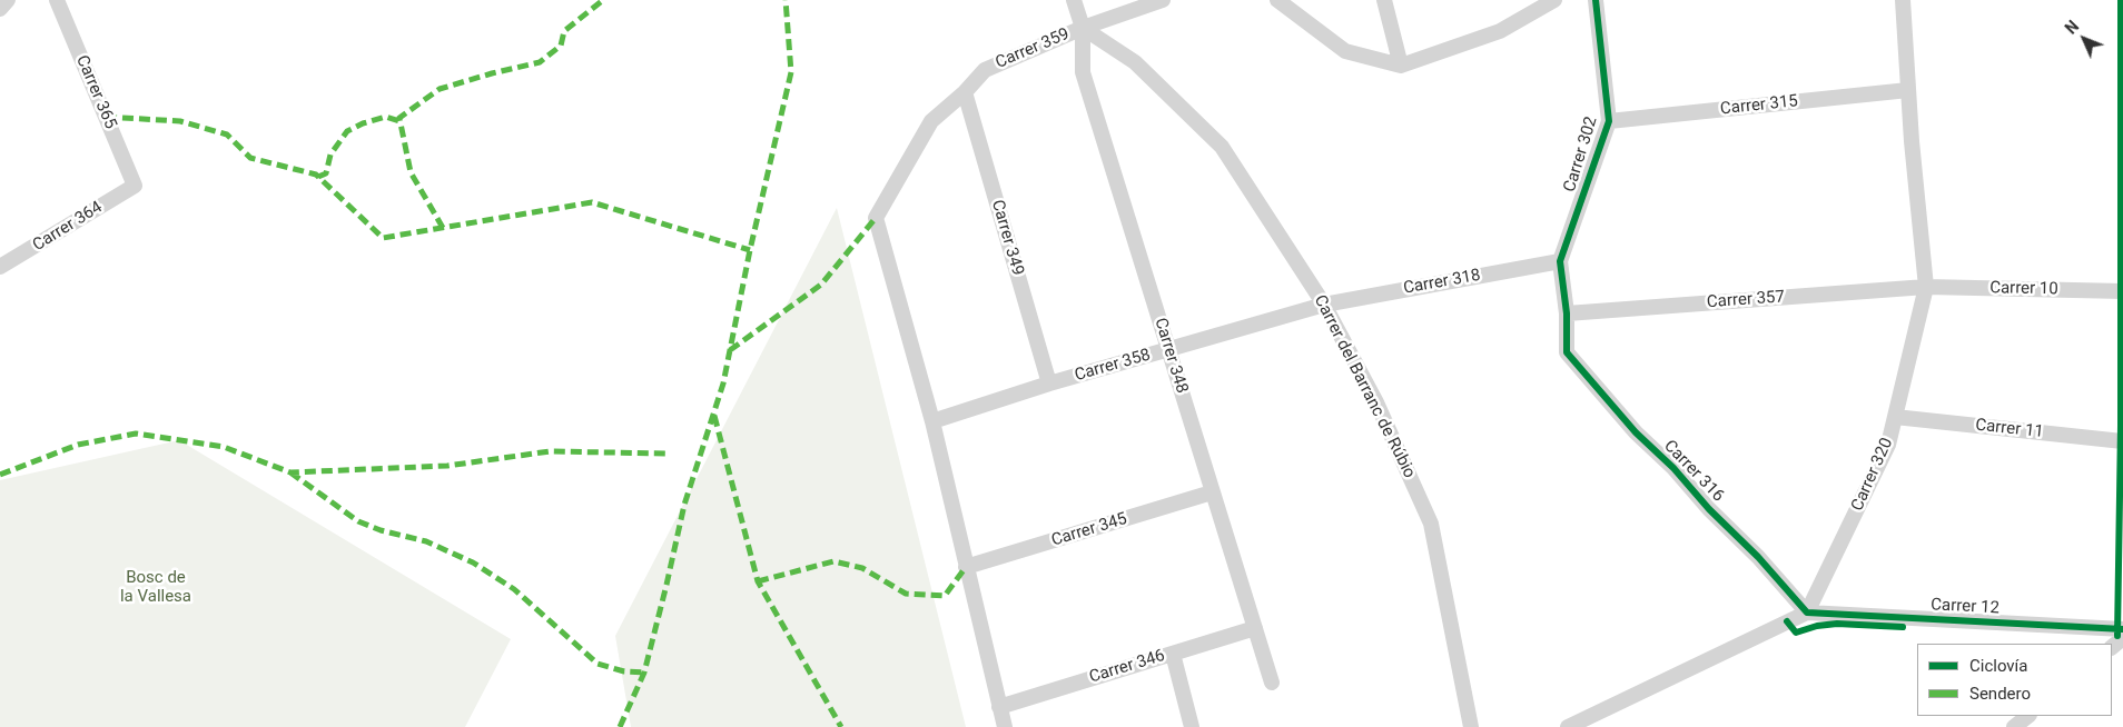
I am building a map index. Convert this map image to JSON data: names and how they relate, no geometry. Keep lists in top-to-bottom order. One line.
{"streets":{"street":["Carrer 359","Carrer 365","Carrer 315","Carrer 302","Carrer 364","Carrer 349","Carrer 318","Carrer 10","Carrer 357","Carrer 348","Carrer 358","Carrer del Barranc de Rúbio","Carrer 11","Carrer 316","Carrer 320","Carrer 345","Carrer 12","Carrer 346"]},"crossings":[["Carrer 359","Carrer 349"],["Carrer 359","Carrer 348"],["Carrer 359","Carrer 358"],["Carrer 359","Carrer del Barranc de Rúbio"],["Carrer 365","Carrer 364"],["Carrer 315","Carrer 302"],["Carrer 315","Carrer 320"],["Carrer 302","Carrer 318"],["Carrer 302","Carrer 357"],["Carrer 302","Carrer 316"],["Carrer 349","Carrer 358"],["Carrer 318","Carrer 358"],["Carrer 318","Carrer del Barranc de Rúbio"],["Carrer 10","Carrer 357"],["Carrer 10","Carrer 320"],["Carrer 357","Carrer 316"],["Carrer 357","Carrer 320"],["Carrer 348","Carrer 358"],["Carrer 348","Carrer del Barranc de Rúbio"],["Carrer 348","Carrer 345"],["Carrer 348","Carrer 346"],["Carrer 358","Carrer del Barranc de Rúbio"],["Carrer 11","Carrer 320"],["Carrer 316","Carrer 320"],["Carrer 316","Carrer 12"],["Carrer 320","Carrer 12"]],"parks":["Bosc de la Vallesa"],"legend":["Ciclovía","Sendero"],"north":"top left"}
